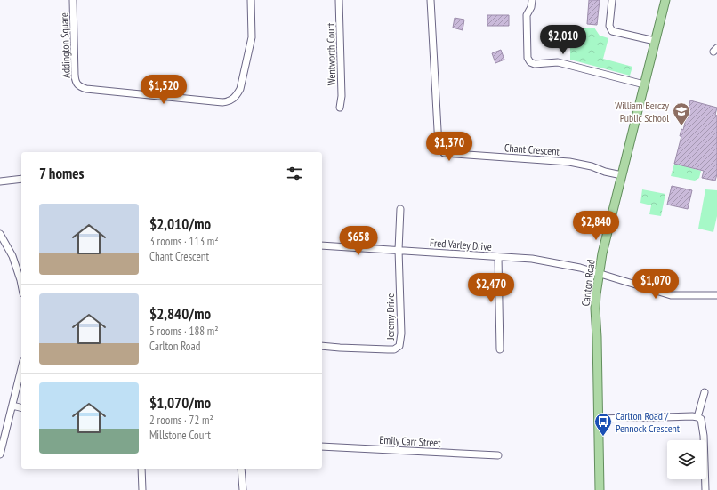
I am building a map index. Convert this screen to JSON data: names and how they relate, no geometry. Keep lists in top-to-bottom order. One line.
{"streets":{"main road":["Carlton Road"],"street":["Addington Square","Wentworth Court","Chant Crescent","Fred Varley Drive","Jeremy Drive","Emily Carr Street"]},"crossings":[["Chant Crescent","Carlton Road"],["Fred Varley Drive","Carlton Road"],["Fred Varley Drive","Jeremy Drive"]],"places":{"school or university":["William Berczy Public School"],"bus stop":["Carlton Road / Pennock Crescent"]},"page":{"price":["$2,010","$1,520","$1,370","$2,840","$658","$1,070","$2,470"],"heading":"7 homes","list":[{"name":"$2,010/mo","note":"3 rooms · 113 m² · Chant Crescent"},{"name":"$2,840/mo","note":"5 rooms · 188 m² · Carlton Road"},{"name":"$1,070/mo","note":"2 rooms · 72 m² · Millstone Court"}]}}
